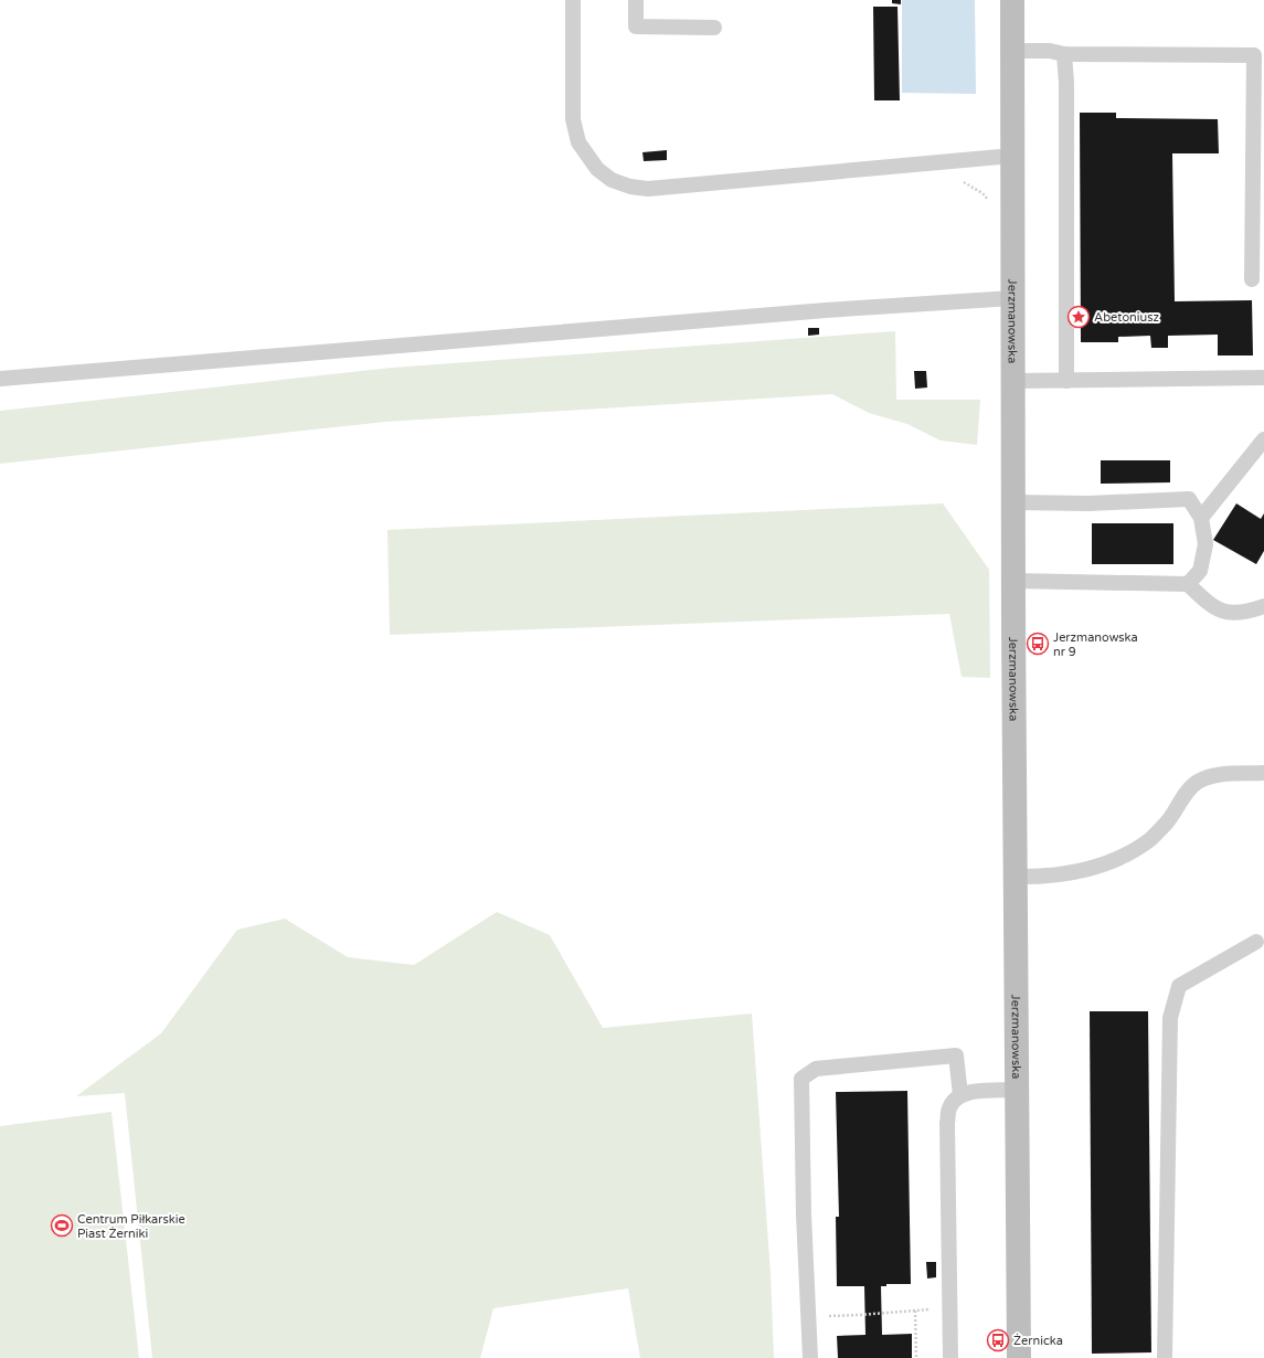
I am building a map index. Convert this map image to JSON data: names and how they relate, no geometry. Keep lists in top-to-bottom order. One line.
{"streets":{"street":["Jerzmanowska"]},"places":{"place":["Abetoniusz"],"bus stop":["Jerzmanowska nr 9","Żernicka"],"sports":["Centrum Piłkarskie Piast Żerniki"]}}
